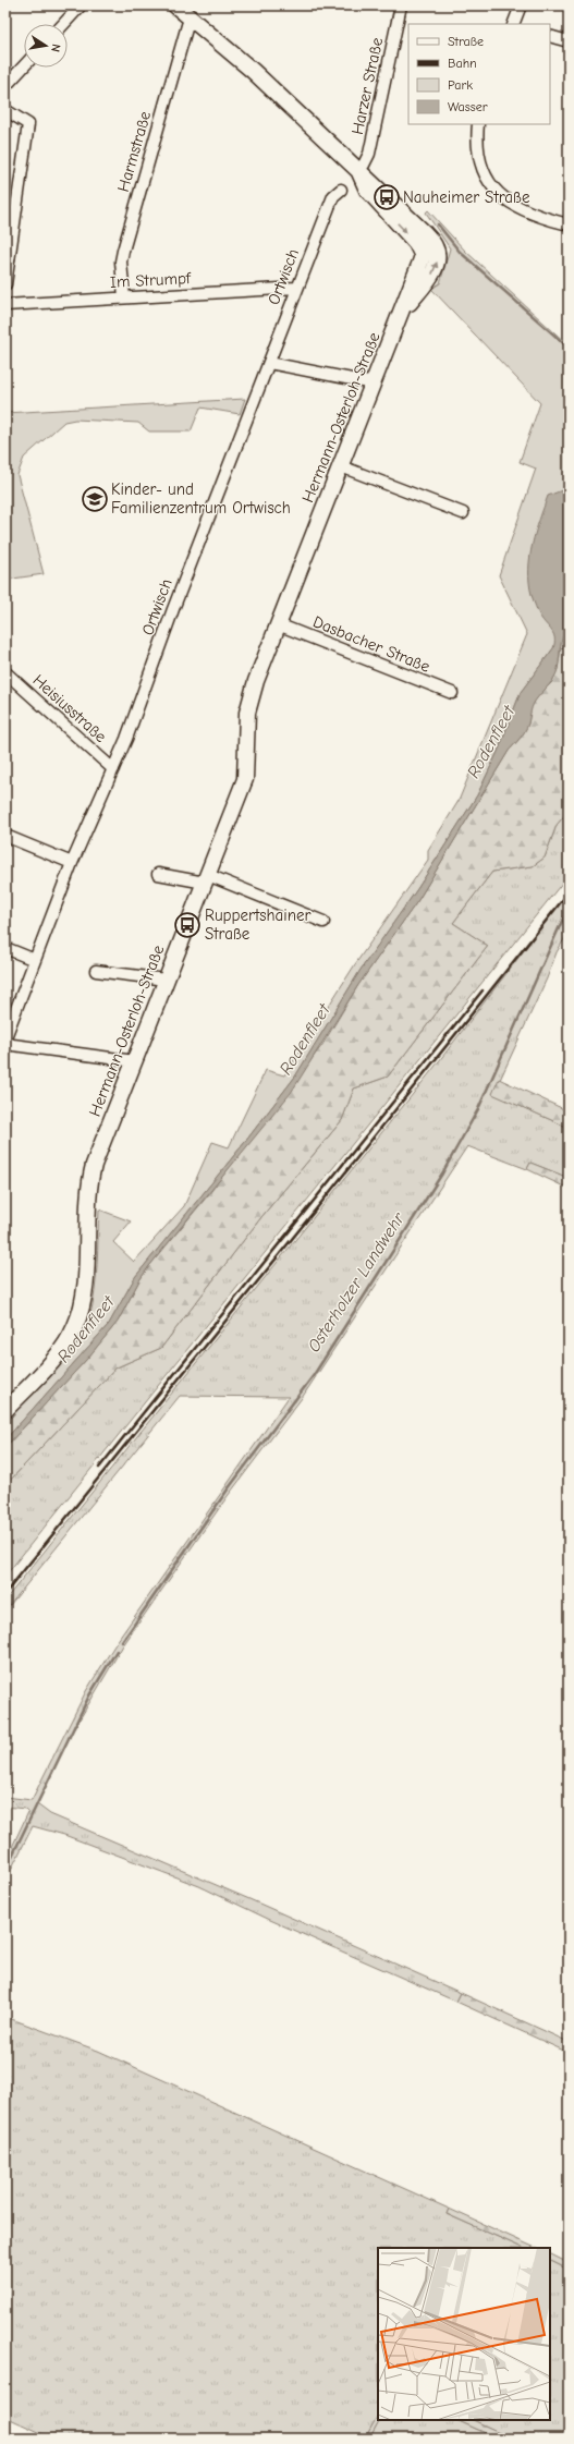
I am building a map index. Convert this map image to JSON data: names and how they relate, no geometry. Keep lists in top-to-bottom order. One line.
{"streets":{"street":["Harzer Straße","Harmstraße","Ortwisch","Im Strumpf","Hermann-Osterloh-Straße","Dasbacher Straße","Heisiusstraße"]},"crossings":[["Harzer Straße","Hermann-Osterloh-Straße"],["Harmstraße","Im Strumpf"],["Ortwisch","Im Strumpf"],["Ortwisch","Heisiusstraße"],["Hermann-Osterloh-Straße","Dasbacher Straße"]],"water":["Rodenfleet","Osterholzer Landwehr"],"places":{"bus stop":["Nauheimer Straße","Ruppertshainer Straße"],"school or university":["Kinder- und Familienzentrum Ortwisch"]},"legend":["Straße","Bahn","Park","Wasser"],"north":"right"}
